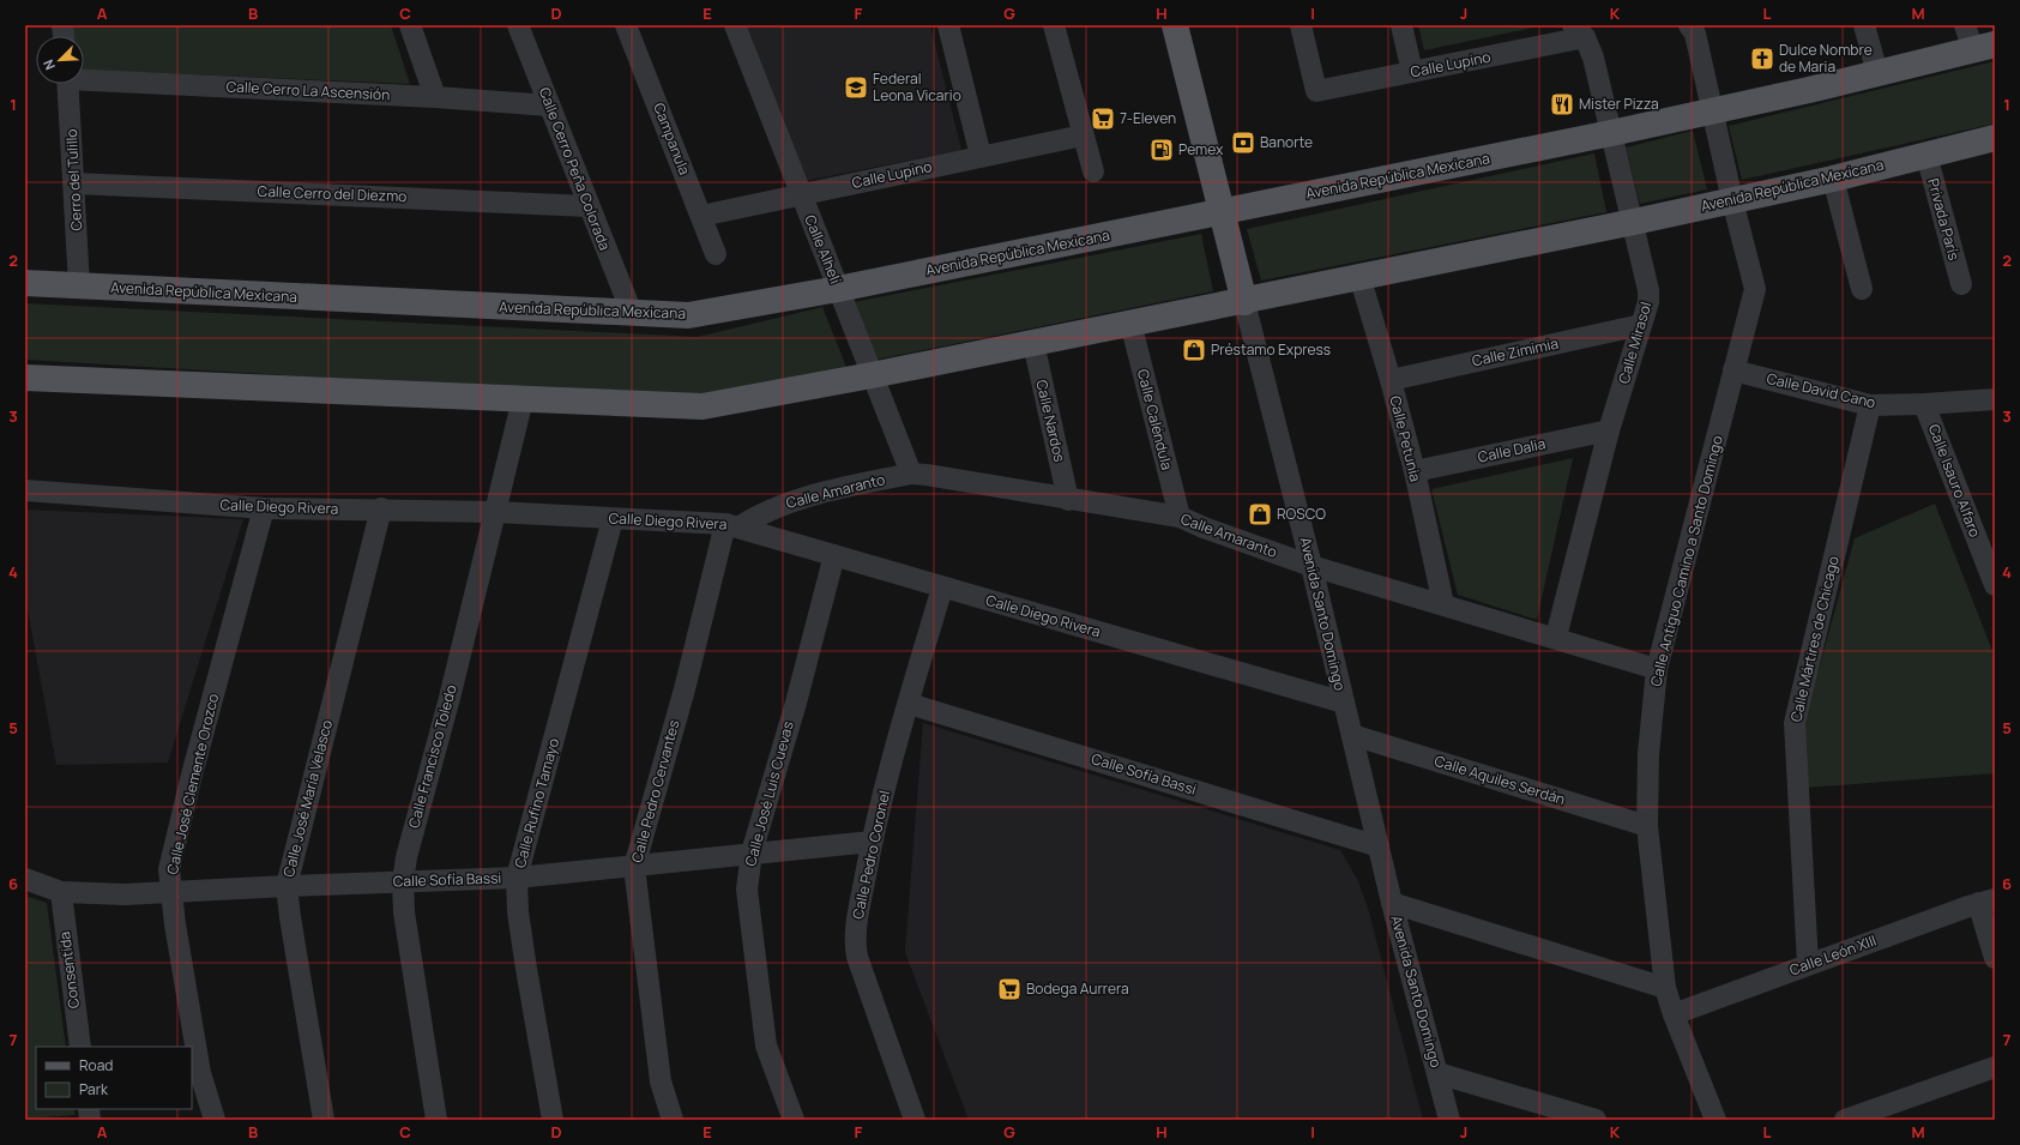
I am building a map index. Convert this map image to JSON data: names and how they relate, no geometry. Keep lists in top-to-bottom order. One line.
{"streets":{"main road":["Avenida República Mexicana","Avenida Santo Domingo"],"street":["Calle Lupino","Calle Cerro La Ascensión","Campanula","Calle Cerro Peña Colorada","Cerro del Tulillo","Calle Cerro del Diezmo","Privada París","Calle Alhelí","Calle Mirasol","Calle Zimimia","Calle David Cano","Calle Caléndula","Calle Nardos","Calle Petunia","Calle Dalia","Calle Isauro Alfaro","Calle Amaranto","Calle Diego Rivera","Calle Antiguo Camino a Santo Domingo","Calle Mártires de Chicago","Calle Francisco Toledo","Calle Sofía Bassi","Calle Aquiles Serdán","Calle José Clemente Orozco","Calle Pedro Cervantes","Calle José Luis Cuevas","Calle José María Velasco","Calle Rufino Tamayo","Calle Pedro Coronel","Calle León XIII","Consentida"]},"crossings":[["Calle Lupino","Campanula"],["Calle Lupino","Calle Alhelí"],["Calle Lupino","Calle Mirasol"],["Calle Cerro La Ascensión","Calle Cerro Peña Colorada"],["Calle Cerro Peña Colorada","Avenida República Mexicana"],["Calle Cerro Peña Colorada","Calle Cerro del Diezmo"],["Avenida República Mexicana","Cerro del Tulillo"],["Avenida República Mexicana","Privada París"],["Avenida República Mexicana","Calle Alhelí"],["Avenida República Mexicana","Calle Mirasol"],["Avenida República Mexicana","Calle Caléndula"],["Avenida República Mexicana","Calle Nardos"],["Avenida República Mexicana","Calle Petunia"],["Avenida República Mexicana","Calle Antiguo Camino a Santo Domingo"],["Avenida República Mexicana","Avenida Santo Domingo"],["Avenida República Mexicana","Calle Francisco Toledo"],["Cerro del Tulillo","Calle Cerro del Diezmo"],["Calle Alhelí","Calle Amaranto"],["Calle Mirasol","Calle Zimimia"],["Calle Mirasol","Calle Dalia"],["Calle Mirasol","Calle Amaranto"],["Calle Zimimia","Calle Petunia"],["Calle David Cano","Calle Isauro Alfaro"],["Calle David Cano","Calle Antiguo Camino a Santo Domingo"],["Calle David Cano","Calle Mártires de Chicago"],["Calle Caléndula","Calle Amaranto"],["Calle Nardos","Calle Amaranto"],["Calle Petunia","Calle Dalia"],["Calle Petunia","Calle Amaranto"],["Calle Amaranto","Calle Diego Rivera"],["Calle Amaranto","Calle Antiguo Camino a Santo Domingo"],["Calle Amaranto","Avenida Santo Domingo"],["Calle Amaranto","Calle Pedro Cervantes"],["Calle Diego Rivera","Avenida Santo Domingo"],["Calle Diego Rivera","Calle Francisco Toledo"],["Calle Diego Rivera","Calle José Clemente Orozco"],["Calle Diego Rivera","Calle Pedro Cervantes"],["Calle Diego Rivera","Calle José Luis Cuevas"],["Calle Diego Rivera","Calle José María Velasco"],["Calle Diego Rivera","Calle Rufino Tamayo"],["Calle Diego Rivera","Calle Pedro Coronel"],["Calle Antiguo Camino a Santo Domingo","Calle Aquiles Serdán"],["Calle Antiguo Camino a Santo Domingo","Calle León XIII"],["Avenida Santo Domingo","Calle Sofía Bassi"],["Avenida Santo Domingo","Calle Aquiles Serdán"],["Calle Mártires de Chicago","Calle León XIII"],["Calle Francisco Toledo","Calle Sofía Bassi"],["Calle Sofía Bassi","Calle José Clemente Orozco"],["Calle Sofía Bassi","Calle Pedro Cervantes"],["Calle Sofía Bassi","Calle José Luis Cuevas"],["Calle Sofía Bassi","Calle José María Velasco"],["Calle Sofía Bassi","Calle Rufino Tamayo"],["Calle Sofía Bassi","Calle Pedro Coronel"],["Calle Sofía Bassi","Consentida"]],"places":{"church":["Dulce Nombre de Maria"],"school or university":["Federal Leona Vicario"],"restaurant":["Mister Pizza"],"supermarket":["7-Eleven","Bodega Aurrera"],"bank":["Banorte"],"fuel station":["Pemex"],"shop":["Préstamo Express","ROSCO"]},"legend":["Road","Park"],"north":"bottom left","grid":{"columns":["A","B","C","D","E","F","G","H","I","J","K","L","M"],"rows":["1","2","3","4","5","6","7"]}}
